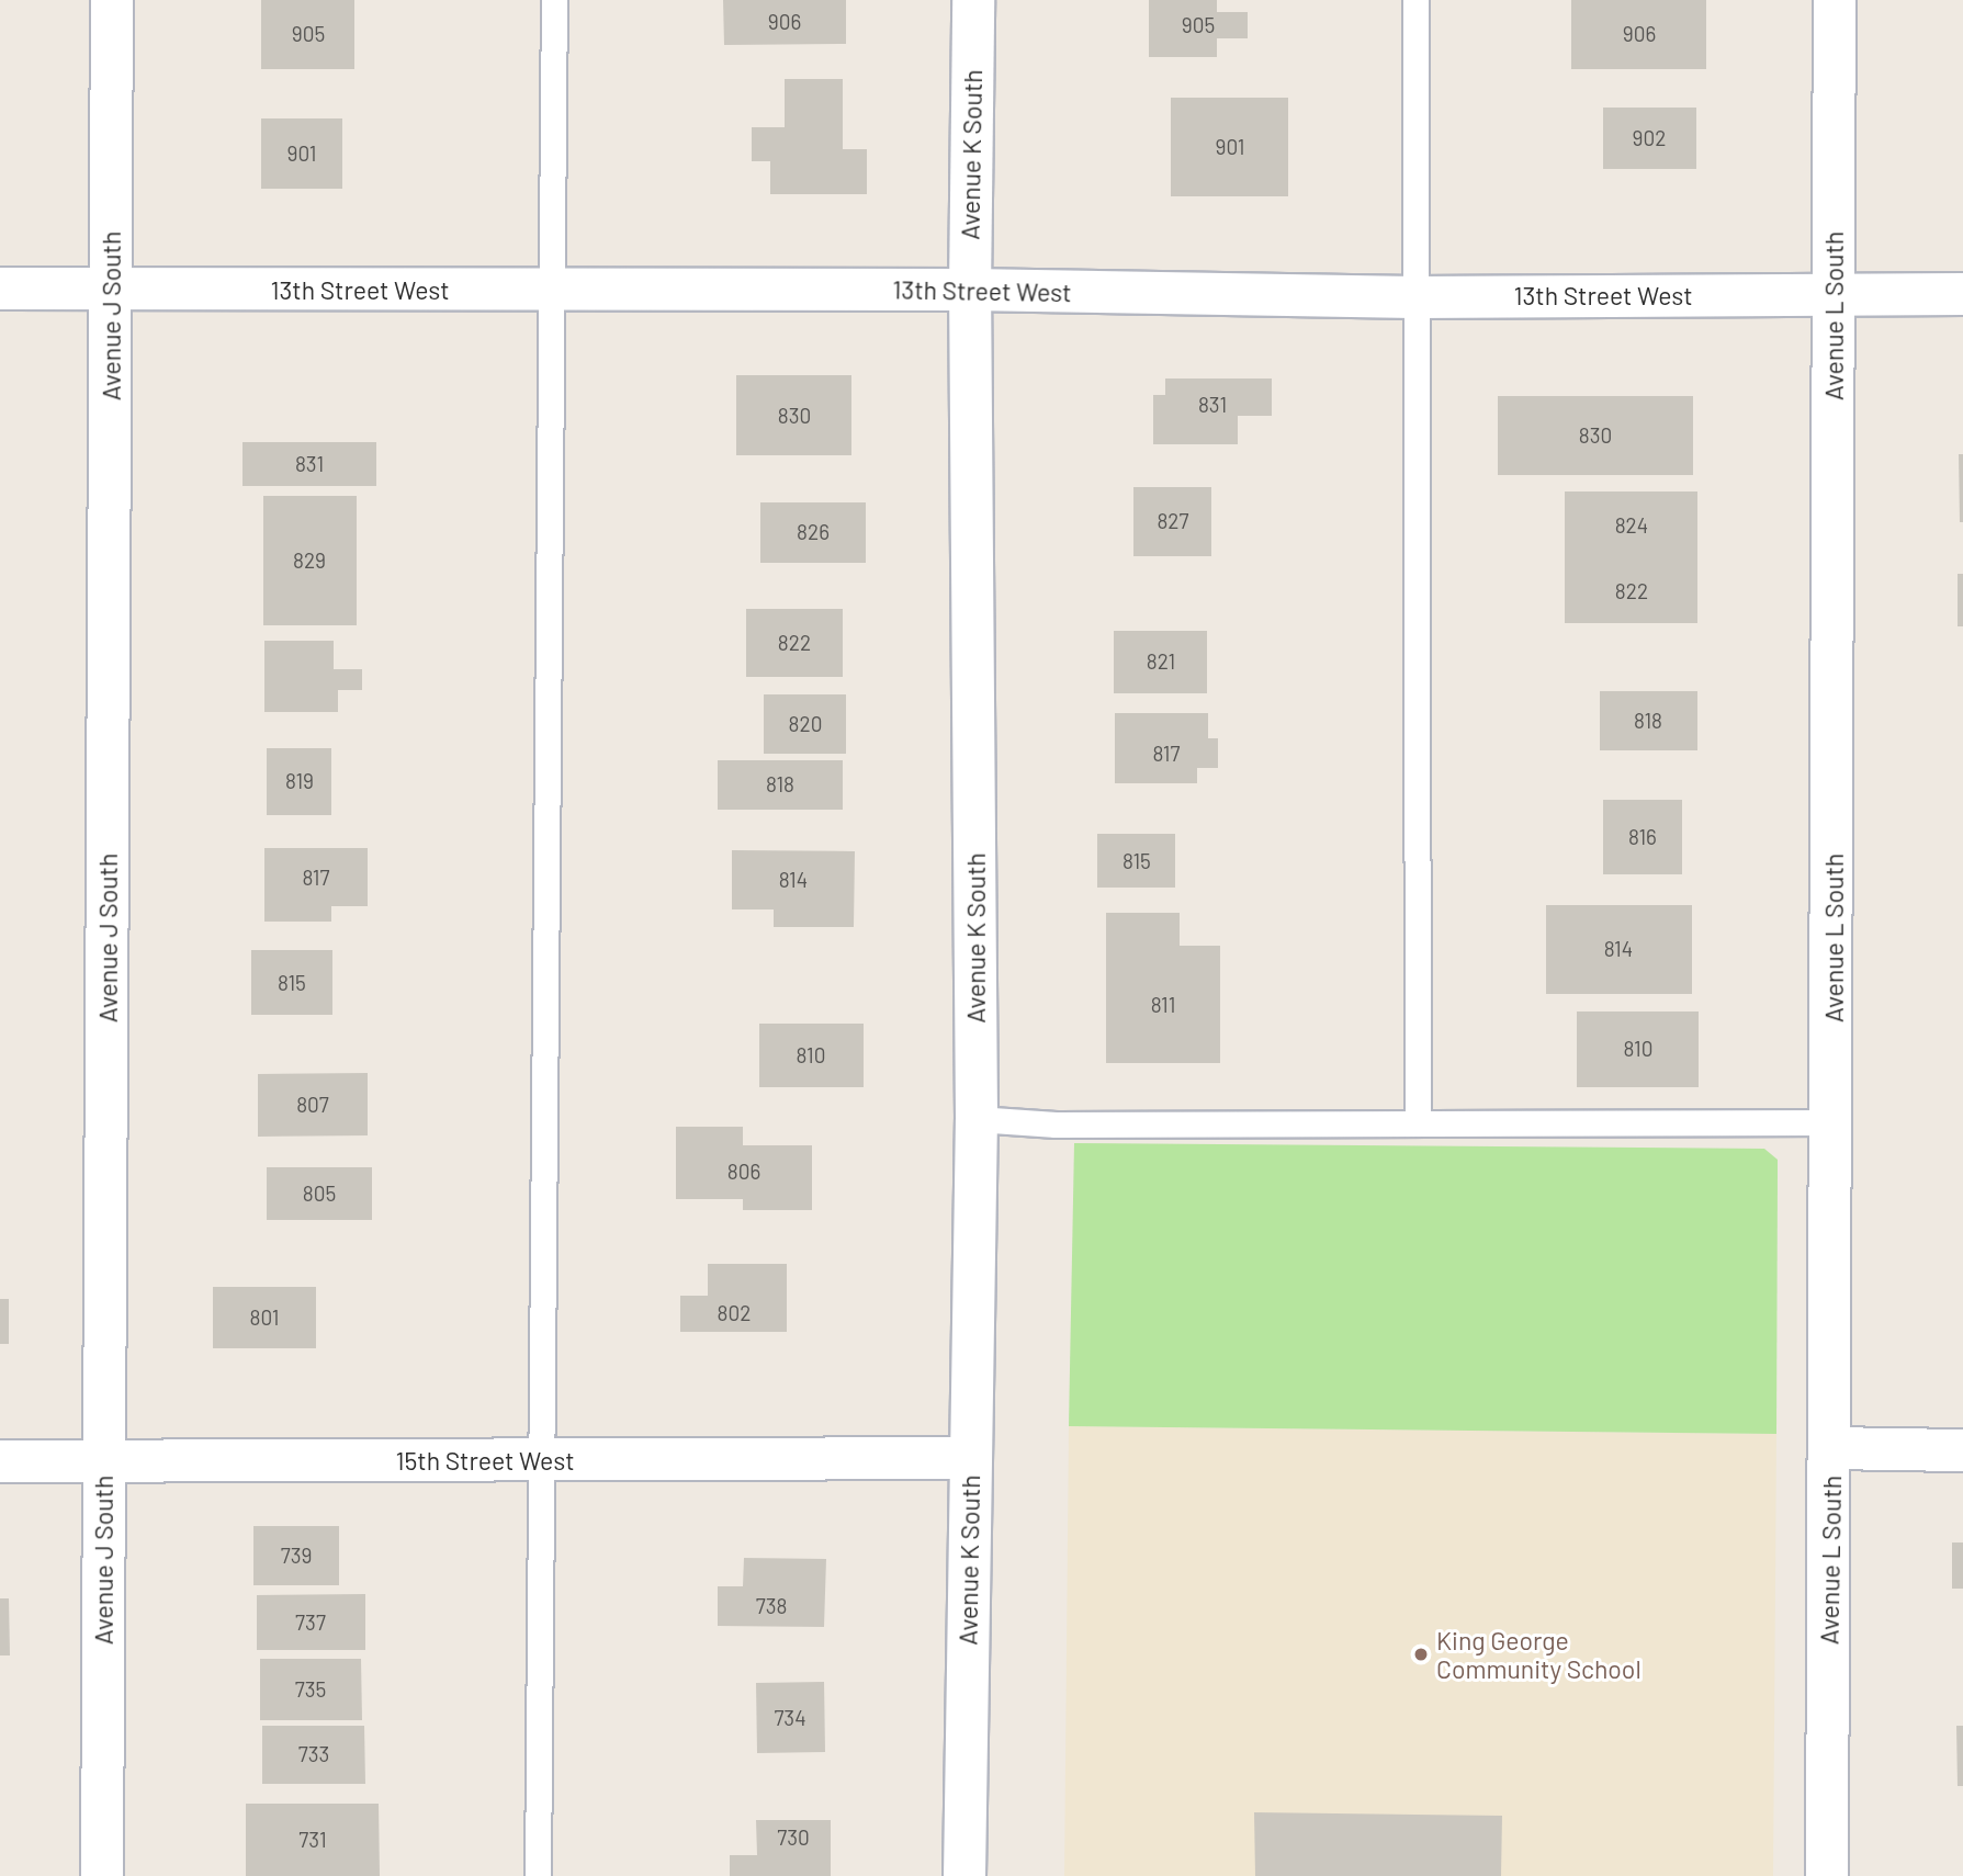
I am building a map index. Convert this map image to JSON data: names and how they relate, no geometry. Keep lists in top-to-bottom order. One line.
{"streets":{"street":["Avenue K South","13th Street West","Avenue J South","Avenue L South","15th Street West"]},"crossings":[["Avenue K South","13th Street West"],["Avenue K South","15th Street West"],["13th Street West","Avenue J South"],["13th Street West","Avenue L South"],["Avenue J South","15th Street West"]],"places":["King George Community School"],"house_numbers":["906","905","905","906","902","901","901","831","830","830","831","827","824","826","829","822","822","821","818","820","817","819","818","816","815","817","814","814","815","811","810","810","807","806","805","802","801","739","738","737","735","734","733","730","731"]}
